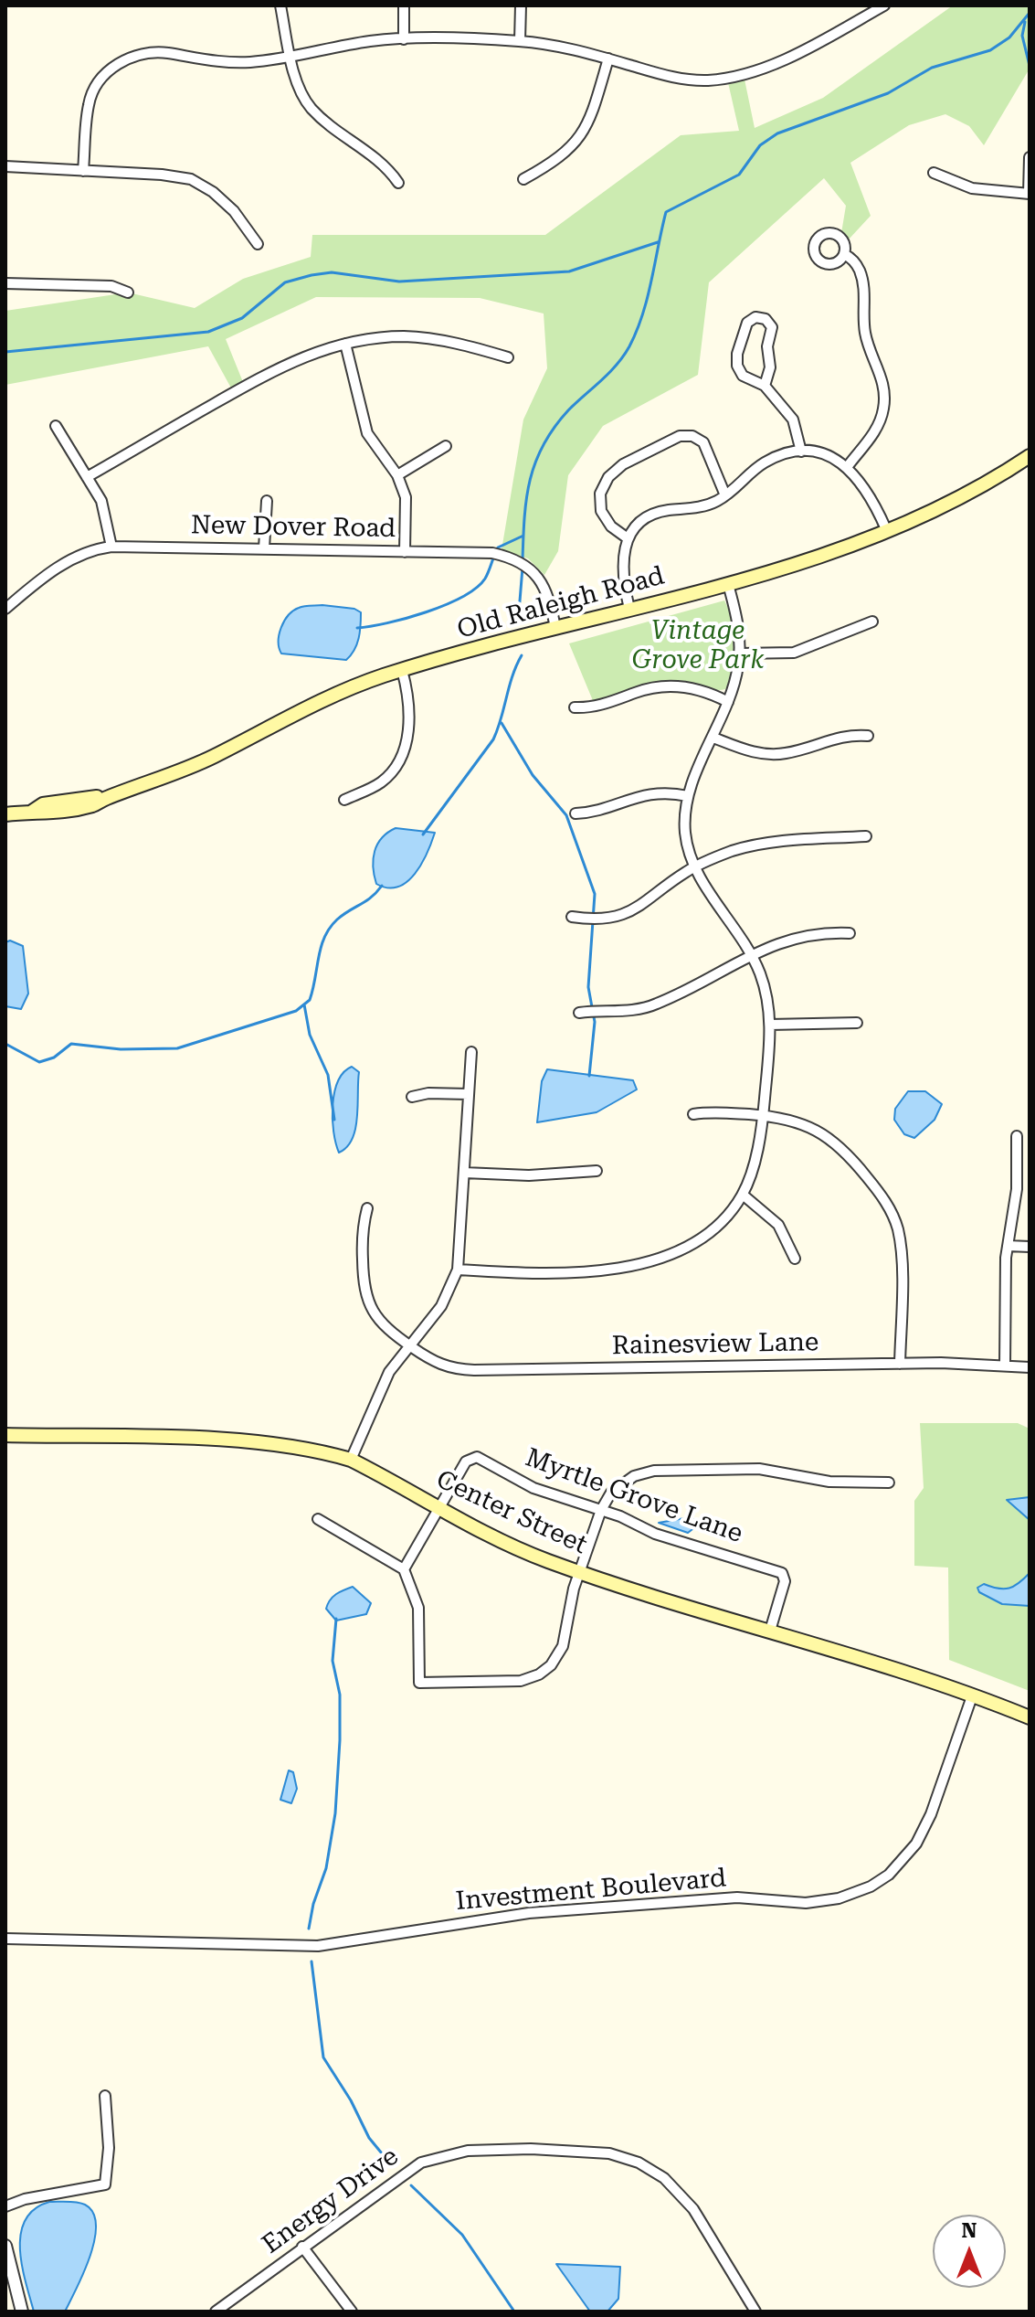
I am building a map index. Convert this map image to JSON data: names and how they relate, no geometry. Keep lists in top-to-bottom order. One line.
{"streets":{"main road":["Old Raleigh Road","Center Street"],"street":["New Dover Road","Rainesview Lane","Myrtle Grove Lane","Investment Boulevard","Energy Drive"]},"crossings":[["New Dover Road","Old Raleigh Road"],["Myrtle Grove Lane","Center Street"],["Center Street","Investment Boulevard"]],"parks":["Vintage Grove Park"],"north":"top"}
